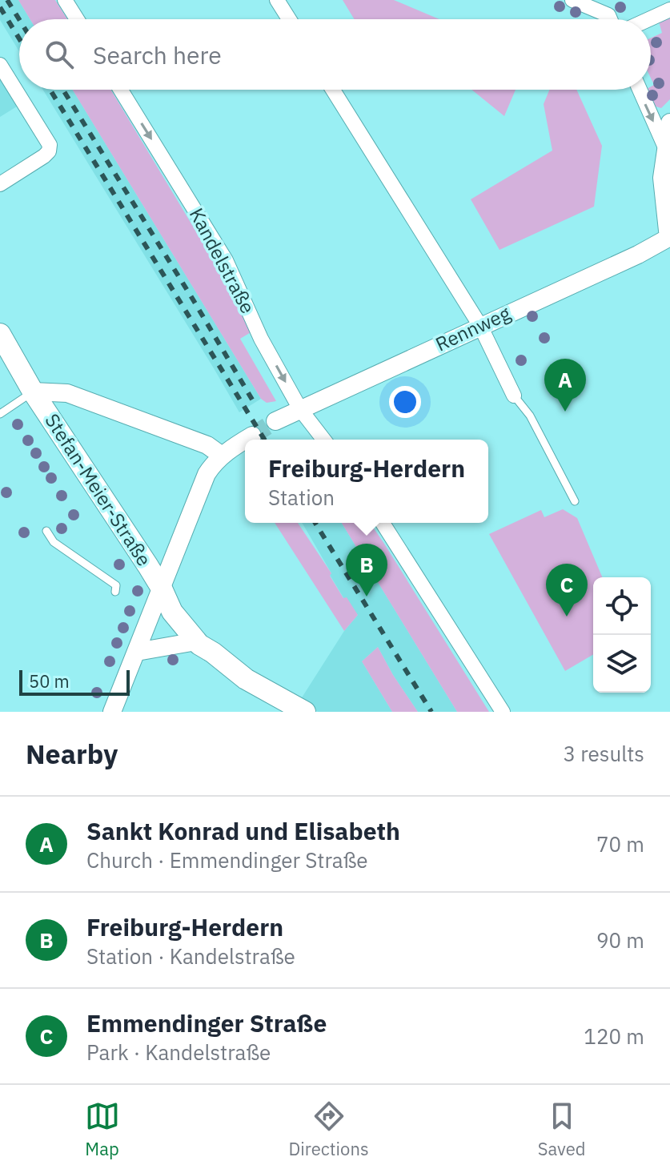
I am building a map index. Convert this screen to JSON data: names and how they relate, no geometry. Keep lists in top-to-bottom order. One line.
{"streets":{"main road":["Stefan-Meier-Straße"],"street":["Kandelstraße","Rennweg"]},"crossings":[["Kandelstraße","Rennweg"]],"one_way":["Kandelstraße"],"scale_bar":"50 m","page":{"search":"Search here","pins":["A","B","C"],"popup":["Freiburg-Herdern","Station"],"scale":"50 m","heading":["Nearby","3 results"],"list":[{"mark":"A","name":"Sankt Konrad und Elisabeth","note":"Church · Emmendinger Straße","value":"70 m"},{"mark":"B","name":"Freiburg-Herdern","note":"Station · Kandelstraße","value":"90 m"},{"mark":"C","name":"Emmendinger Straße","note":"Park · Kandelstraße","value":"120 m"}],"nav":["Map","Directions","Saved"]}}
